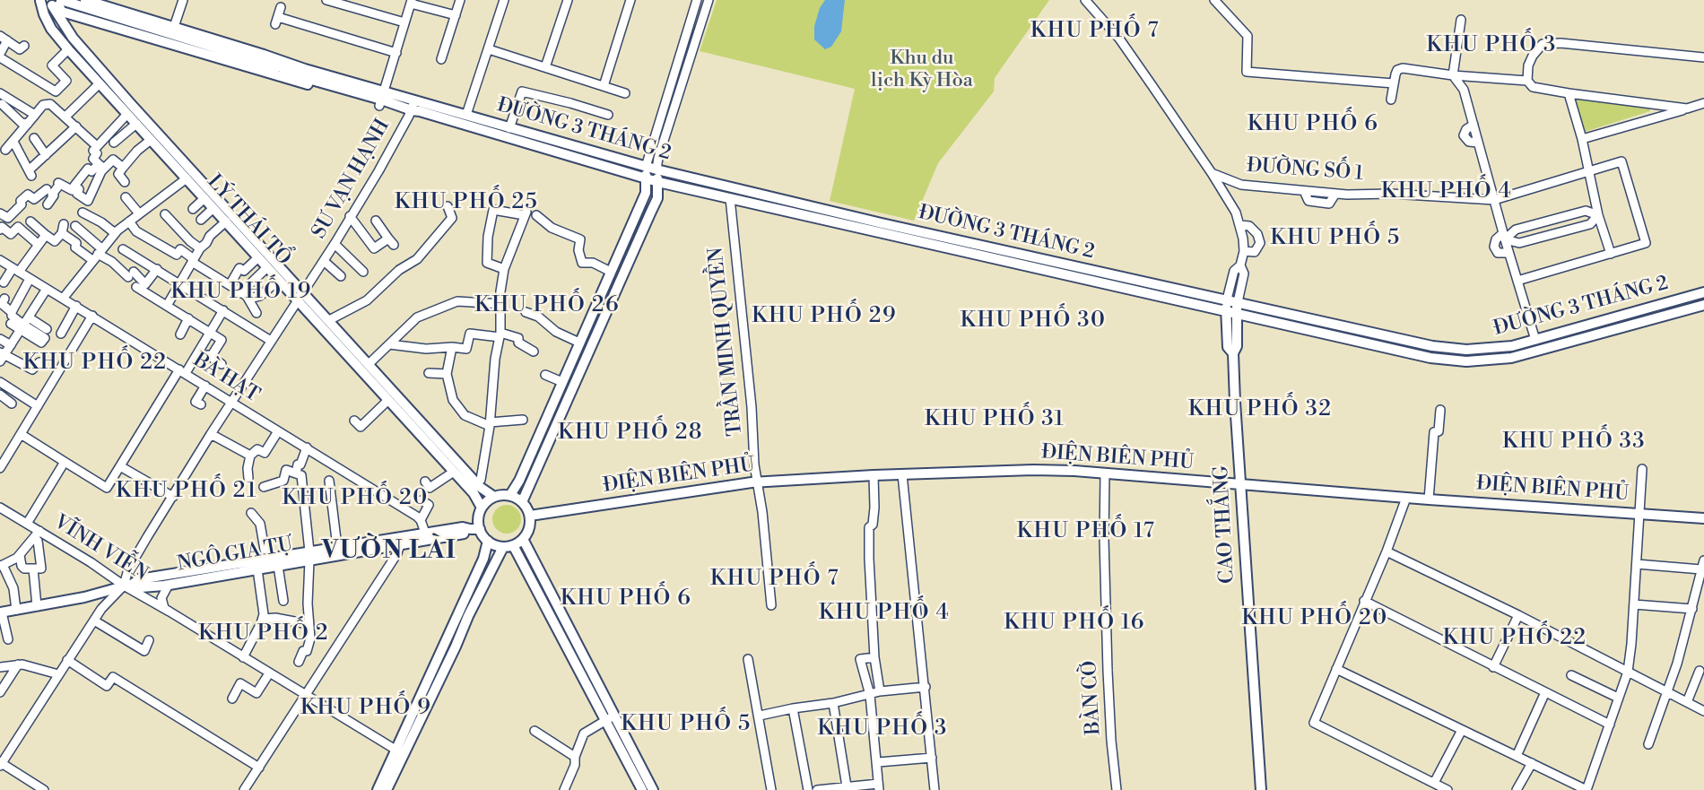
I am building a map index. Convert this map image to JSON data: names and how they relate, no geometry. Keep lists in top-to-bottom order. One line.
{"streets":{"main road":["ĐƯỜNG 3 THÁNG 2","LÝ THÁI TỔ","ĐIỆN BIÊN PHỦ","CAO THẮNG","NGÔ GIA TỰ"],"street":["ĐƯỜNG SỐ 1","SƯ VẠN HẠNH","TRẦN MINH QUYỀN","BÀ HẠT","VĨNH VIỄN","BÀN CỜ"]},"crossings":[["ĐƯỜNG 3 THÁNG 2","SƯ VẠN HẠNH"],["ĐƯỜNG 3 THÁNG 2","LÝ THÁI TỔ"],["ĐƯỜNG 3 THÁNG 2","TRẦN MINH QUYỀN"],["ĐƯỜNG 3 THÁNG 2","CAO THẮNG"],["ĐƯỜNG SỐ 1","CAO THẮNG"],["SƯ VẠN HẠNH","LÝ THÁI TỔ"],["SƯ VẠN HẠNH","BÀ HẠT"],["SƯ VẠN HẠNH","VĨNH VIỄN"],["SƯ VẠN HẠNH","NGÔ GIA TỰ"],["LÝ THÁI TỔ","ĐIỆN BIÊN PHỦ"],["LÝ THÁI TỔ","NGÔ GIA TỰ"],["TRẦN MINH QUYỀN","ĐIỆN BIÊN PHỦ"],["ĐIỆN BIÊN PHỦ","CAO THẮNG"],["ĐIỆN BIÊN PHỦ","NGÔ GIA TỰ"],["ĐIỆN BIÊN PHỦ","BÀN CỜ"],["VĨNH VIỄN","NGÔ GIA TỰ"]],"districts":["KHU PHỐ 7","KHU PHỐ 3","KHU PHỐ 6","KHU PHỐ 4","KHU PHỐ 25","KHU PHỐ 5","KHU PHỐ 19","KHU PHỐ 26","KHU PHỐ 29","KHU PHỐ 30","KHU PHỐ 22","KHU PHỐ 32","KHU PHỐ 31","KHU PHỐ 28","KHU PHỐ 33","KHU PHỐ 21","KHU PHỐ 20","KHU PHỐ 17","VƯỜN LÀI","KHU PHỐ 7","KHU PHỐ 6","KHU PHỐ 4","KHU PHỐ 20","KHU PHỐ 16","KHU PHỐ 2","KHU PHỐ 22","KHU PHỐ 9","KHU PHỐ 5","KHU PHỐ 3"],"parks":["Khu du lịch Kỳ Hòa"]}
